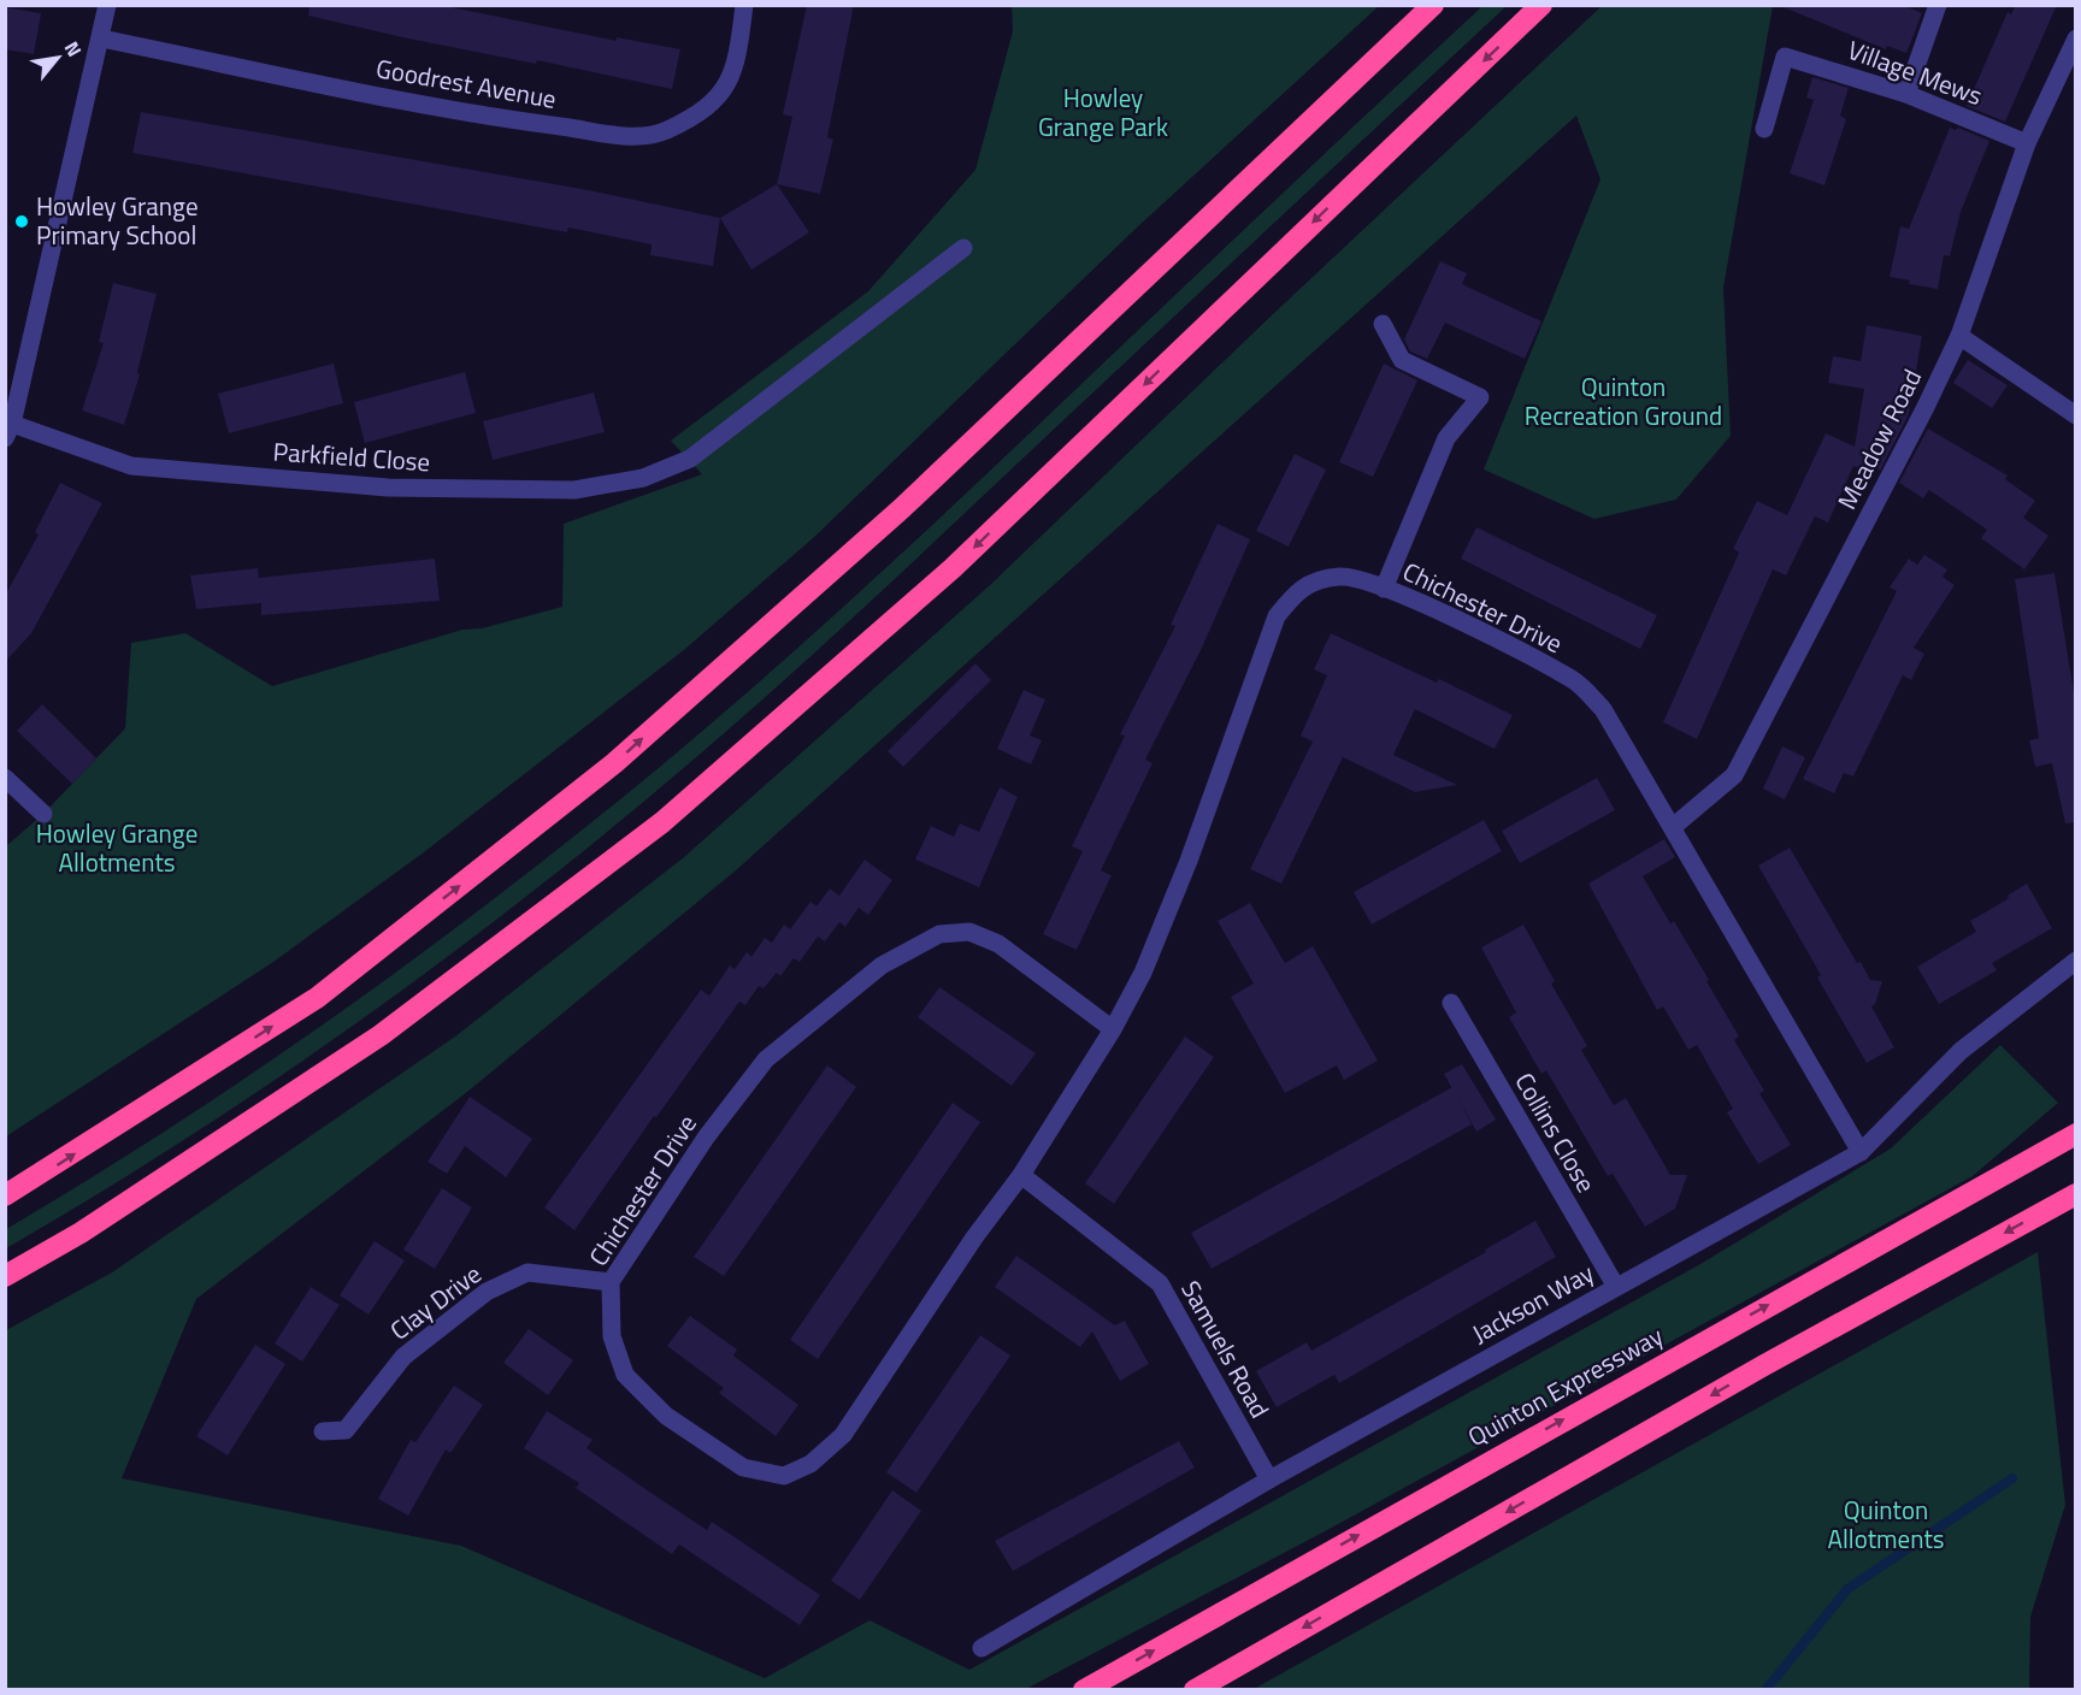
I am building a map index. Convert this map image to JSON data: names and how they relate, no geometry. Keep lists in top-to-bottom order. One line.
{"streets":{"highway":["Quinton Expressway"],"street":["Village Mews","Goodrest Avenue","Meadow Road","Parkfield Close","Chichester Drive","Collins Close","Clay Drive","Jackson Way","Samuels Road"]},"crossings":[["Village Mews","Meadow Road"],["Meadow Road","Chichester Drive"],["Chichester Drive","Clay Drive"],["Chichester Drive","Jackson Way"],["Chichester Drive","Samuels Road"],["Collins Close","Jackson Way"],["Jackson Way","Samuels Road"]],"parks":["Howley Grange Park","Quinton Recreation Ground","Howley Grange Allotments","Quinton Allotments"],"places":["Howley Grange Primary School"],"north":"top right"}
